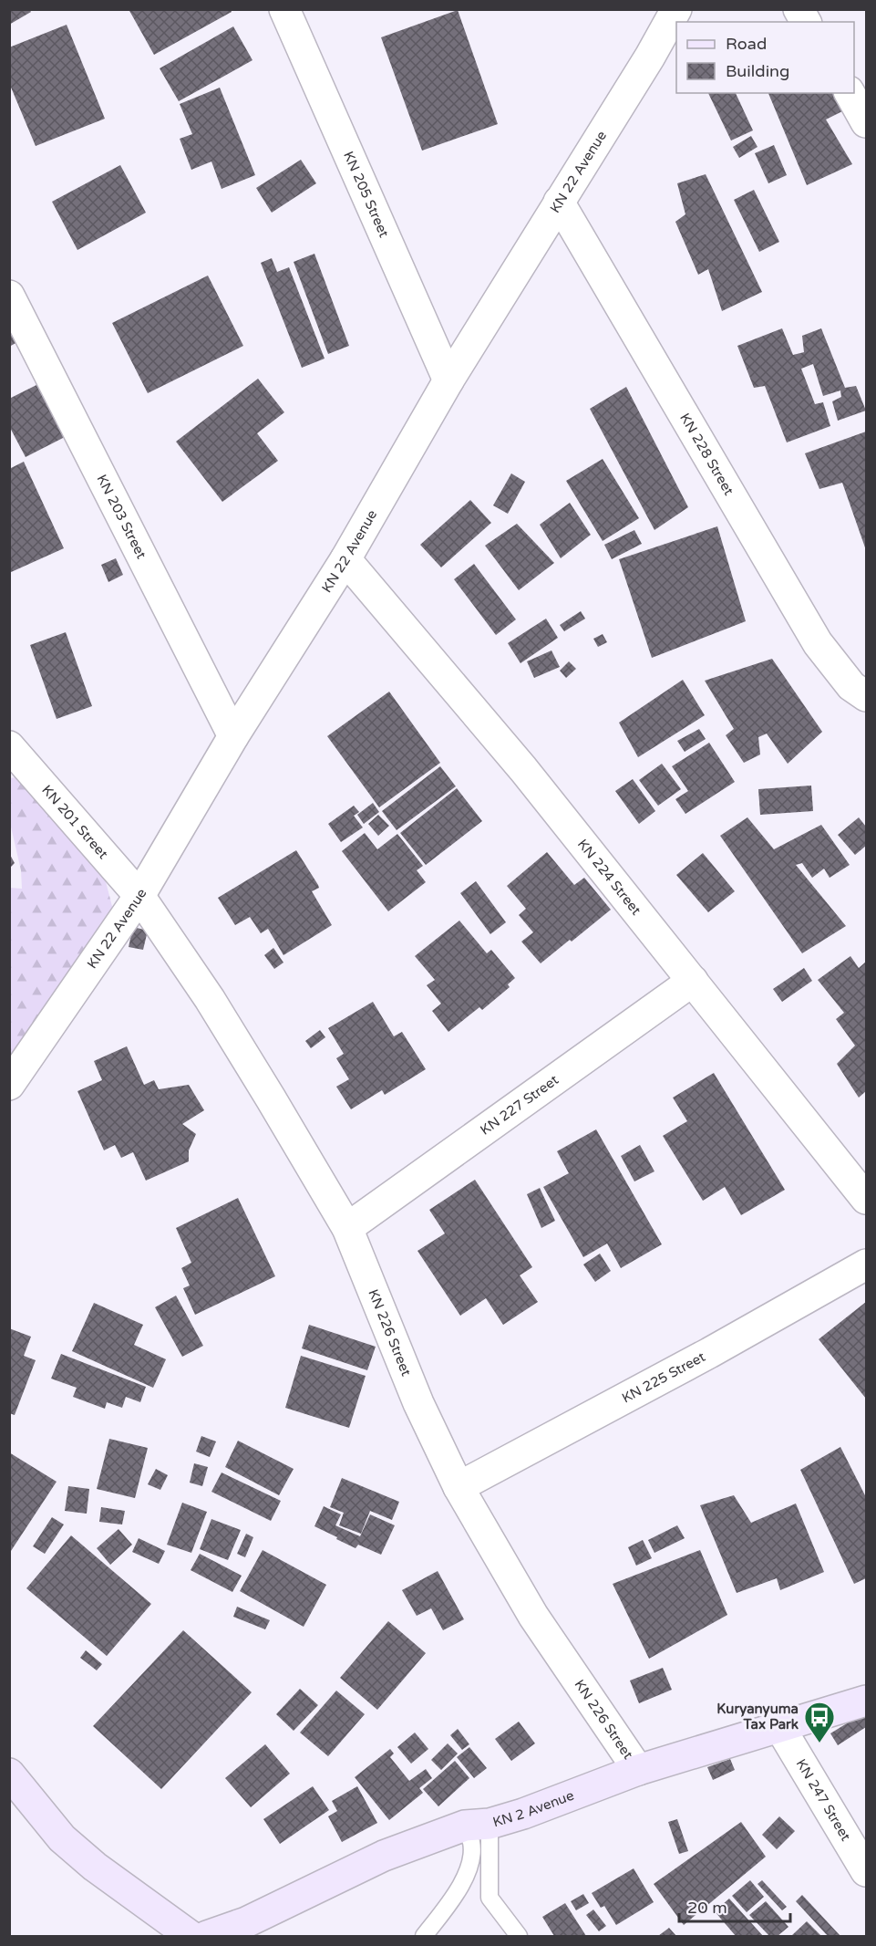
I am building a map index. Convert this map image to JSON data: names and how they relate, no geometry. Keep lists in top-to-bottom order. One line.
{"streets":{"main road":["KN 2 Avenue"],"street":["KN 22 Avenue","KN 205 Street","KN 228 Street","KN 203 Street","KN 201 Street","KN 224 Street","KN 227 Street","KN 226 Street","KN 225 Street","KN 247 Street"]},"crossings":[["KN 22 Avenue","KN 205 Street"],["KN 22 Avenue","KN 228 Street"],["KN 22 Avenue","KN 203 Street"],["KN 22 Avenue","KN 201 Street"],["KN 22 Avenue","KN 224 Street"],["KN 22 Avenue","KN 226 Street"],["KN 201 Street","KN 226 Street"],["KN 224 Street","KN 227 Street"],["KN 227 Street","KN 226 Street"],["KN 226 Street","KN 225 Street"],["KN 226 Street","KN 2 Avenue"],["KN 247 Street","KN 2 Avenue"]],"places":{"bus stop":["Kuryanyuma Tax Park"]},"legend":["Road","Building"],"scale_bar":"20 m"}
